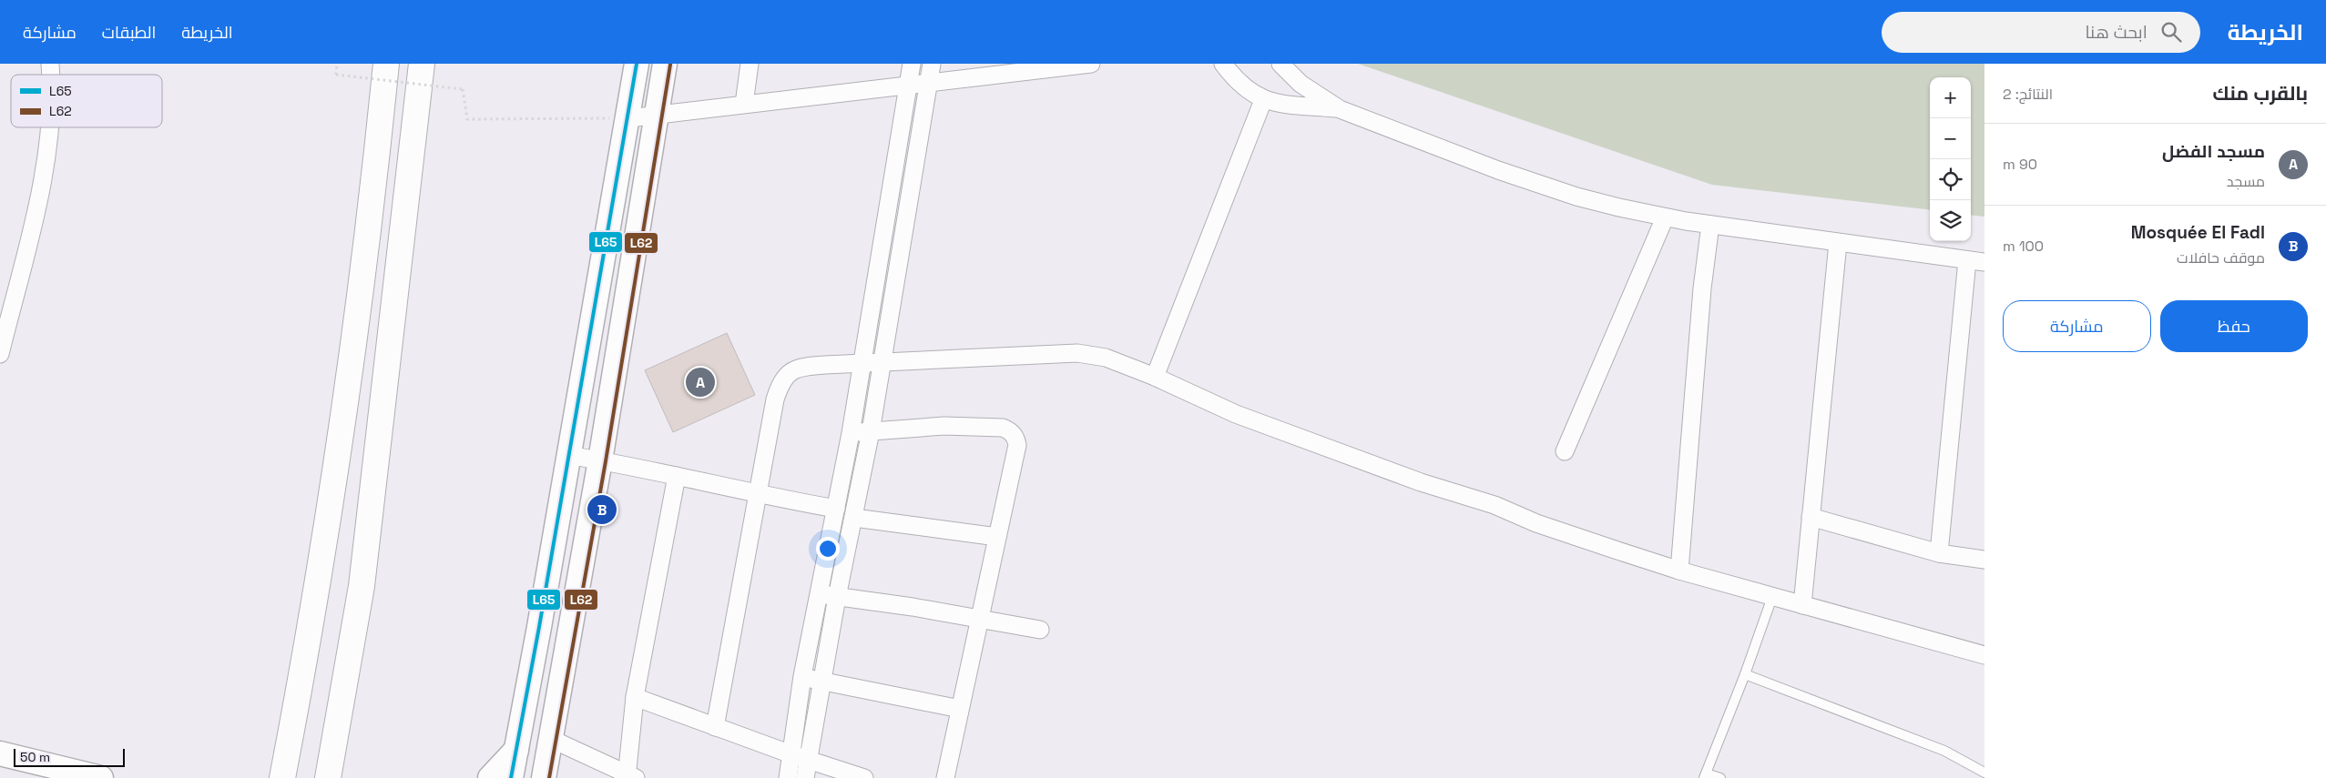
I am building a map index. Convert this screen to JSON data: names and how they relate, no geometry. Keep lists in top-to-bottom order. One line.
{"lines":["transit line L65","transit line L62"],"legend":["L65","L62"],"scale_bar":"50 m","page":{"header":"الخريطة","search":"ابحث هنا","nav":["الخريطة","الطبقات","مشاركة"],"heading":["بالقرب منك","النتائج: 2"],"map_buttons":["+","−"],"list":[{"mark":"A","name":"مسجد الفضل","note":"مسجد","value":"90 m"},{"mark":"B","name":"Mosquée El Fadl","note":"موقف حافلات","value":"100 m"}],"buttons":["حفظ","مشاركة"],"pins":["A","B"],"scale":"50 m"}}
